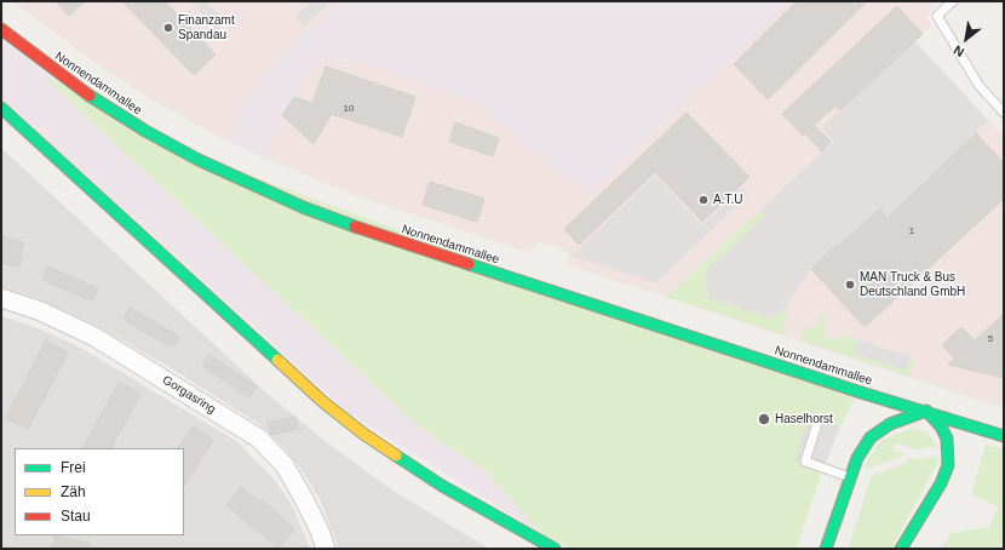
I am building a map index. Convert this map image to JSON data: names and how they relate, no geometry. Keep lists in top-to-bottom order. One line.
{"streets":{"main road":["Nonnendammallee"],"street":["Gorgasring"]},"places":["Finanzamt Spandau","A.T.U","MAN Truck & Bus Deutschland GmbH","Haselhorst"],"house_numbers":["10","1","5"],"legend":["Frei","Zäh","Stau"],"north":"bottom left"}
